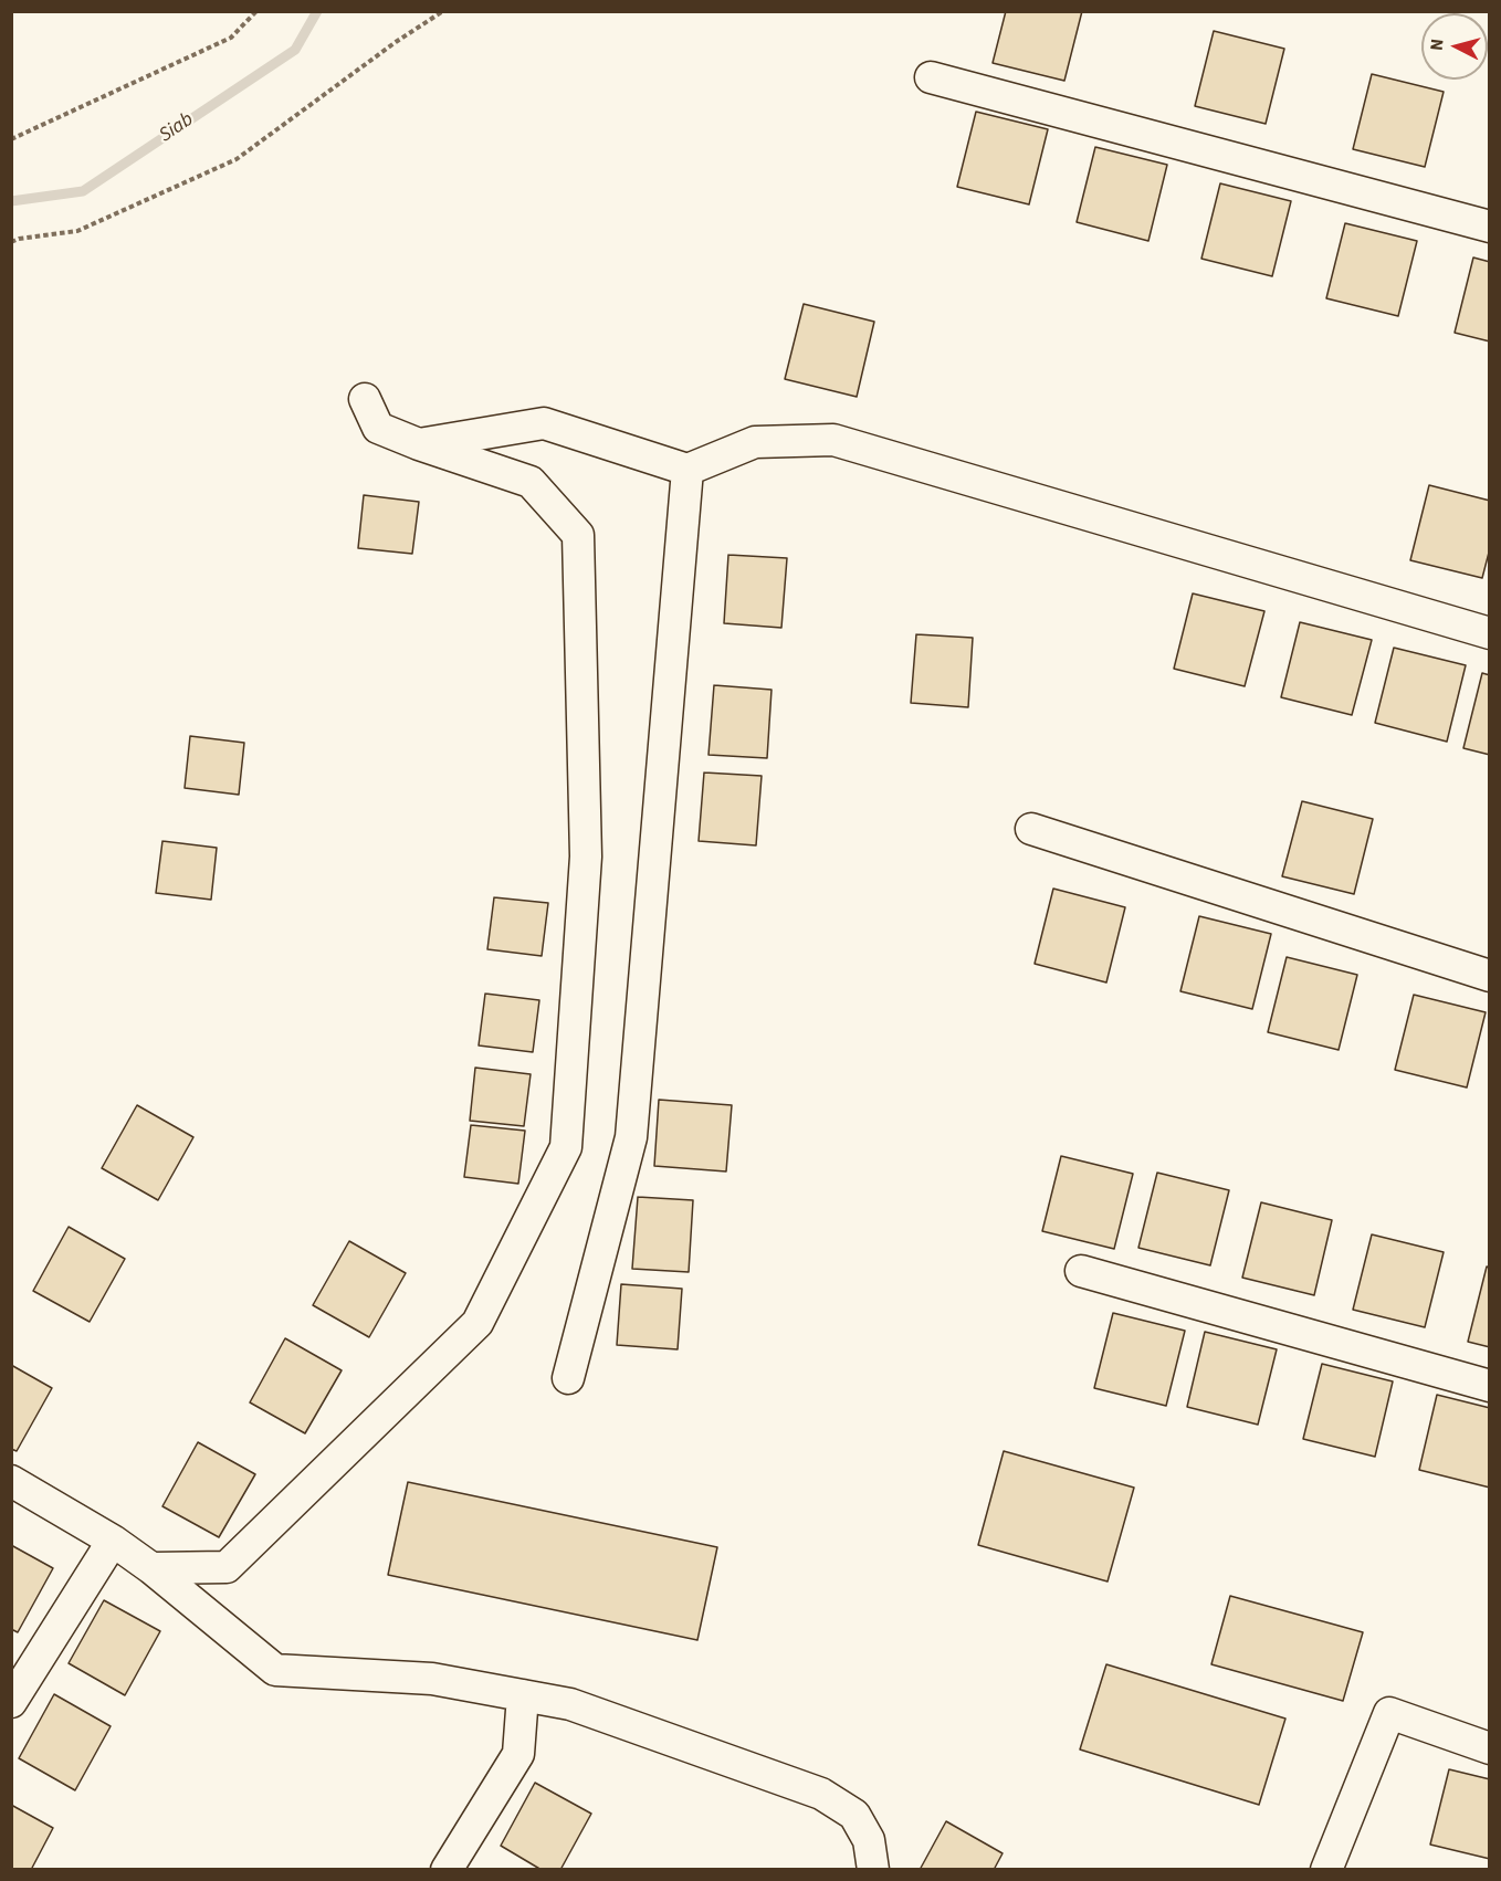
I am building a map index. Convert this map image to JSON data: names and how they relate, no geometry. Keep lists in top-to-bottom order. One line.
{"water":["Siab"],"north":"left"}
